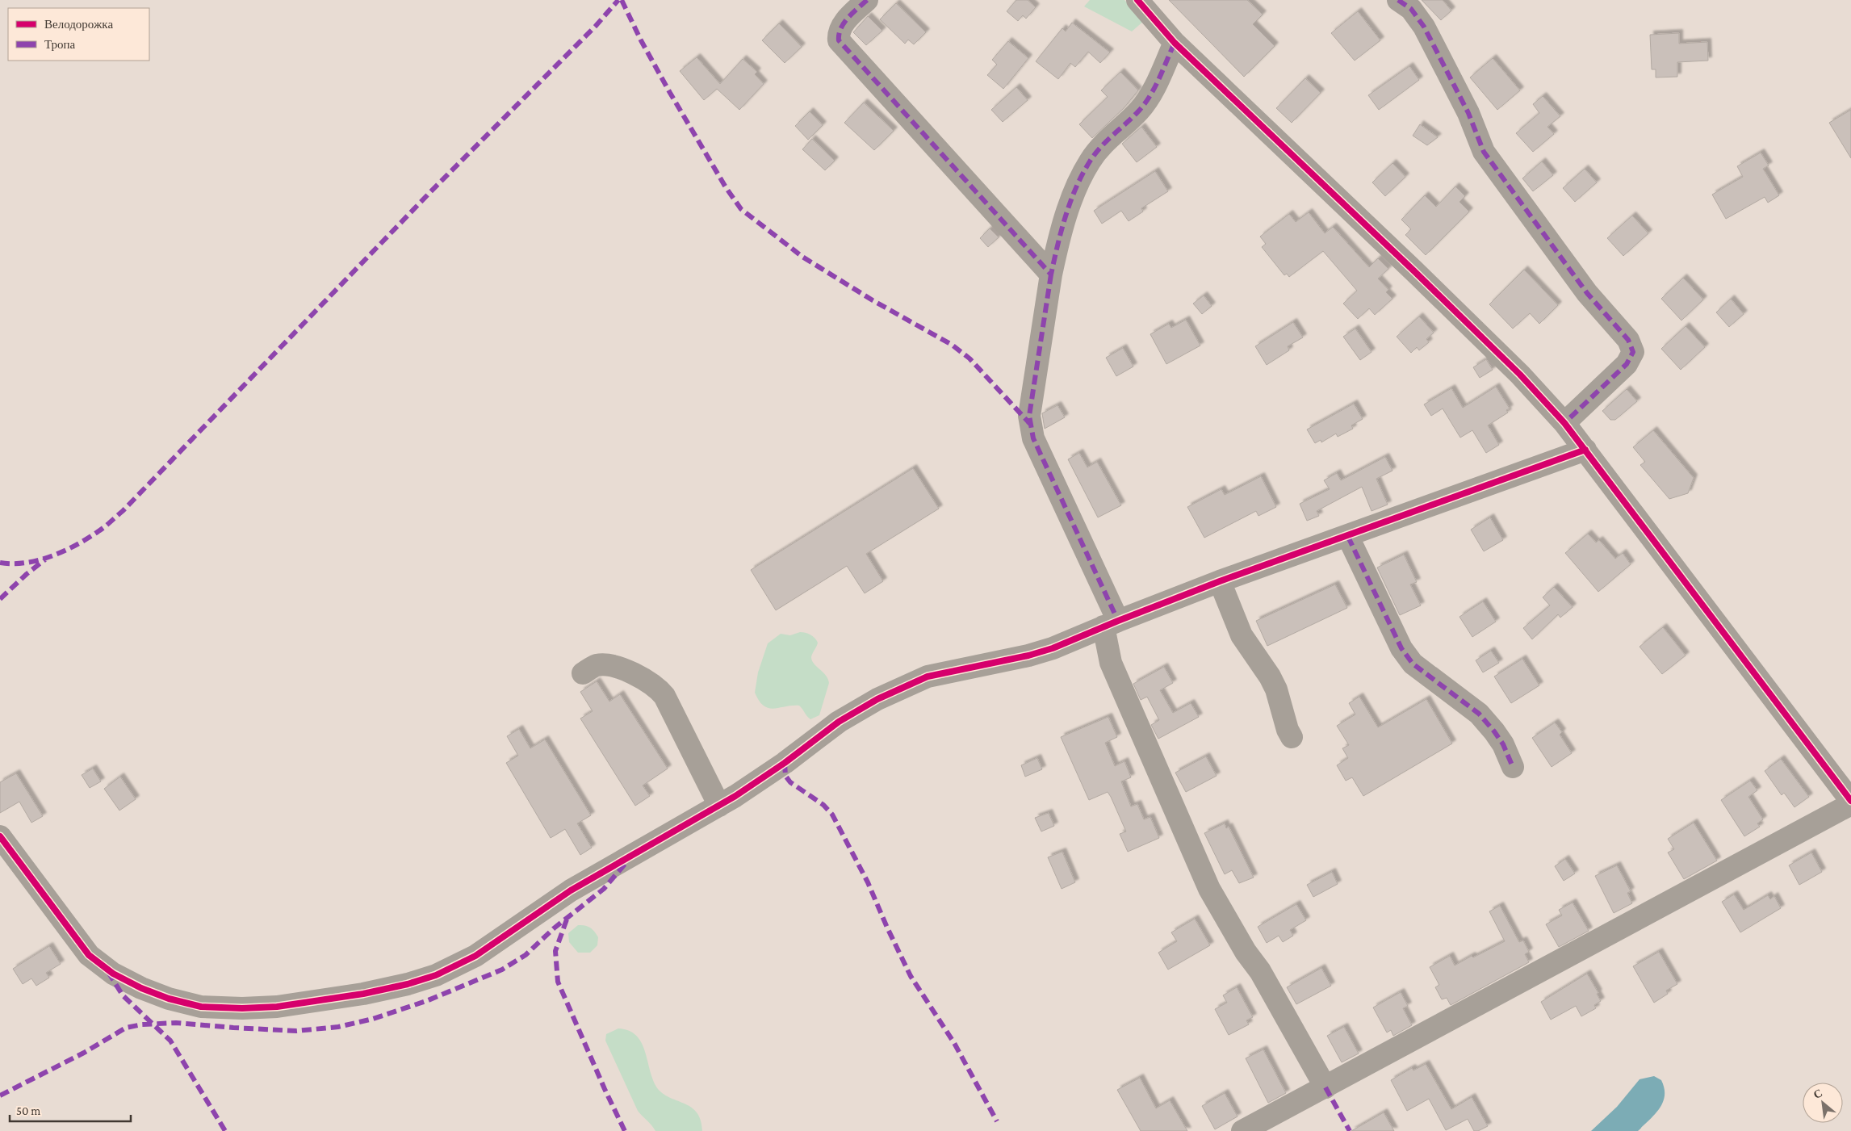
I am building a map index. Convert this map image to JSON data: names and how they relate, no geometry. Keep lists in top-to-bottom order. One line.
{"legend":["Велодорожка","Тропа"],"scale_bar":"50 m","north":"top left"}
